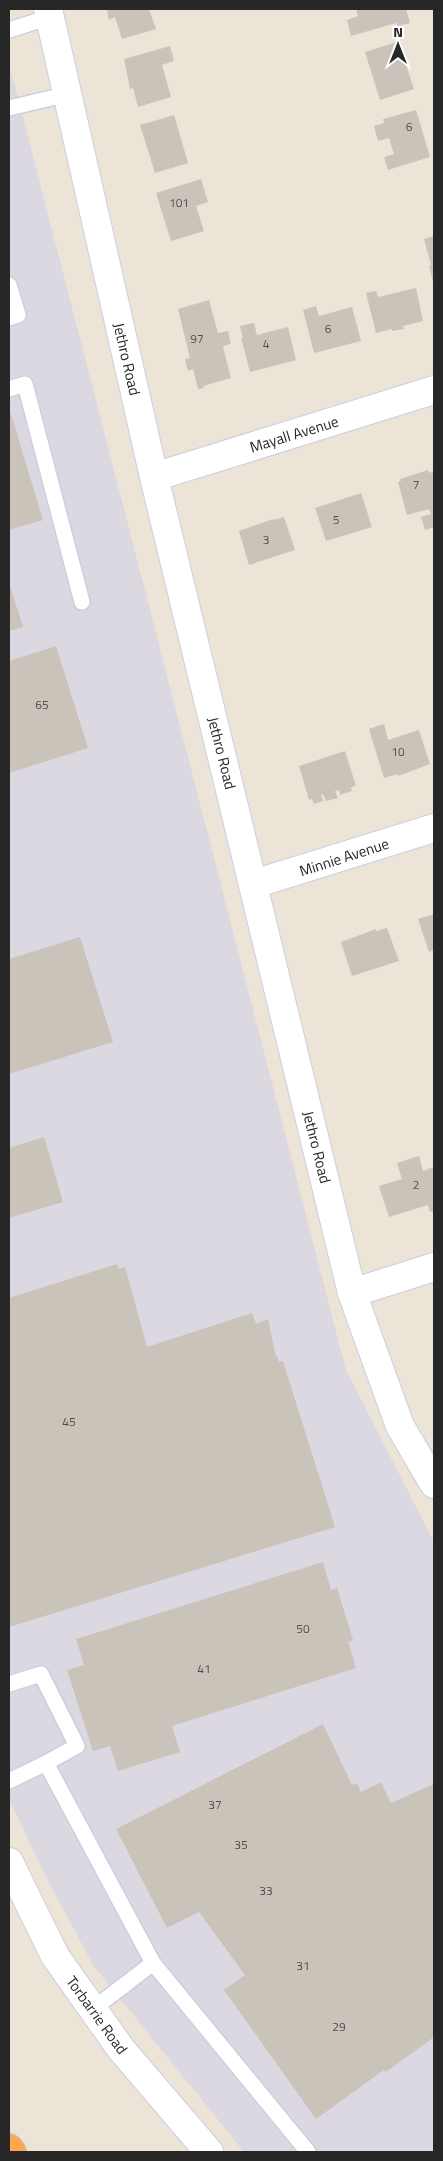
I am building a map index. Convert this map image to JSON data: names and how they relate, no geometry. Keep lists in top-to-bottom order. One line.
{"streets":{"street":["Jethro Road","Mayall Avenue","Minnie Avenue","Torbarrie Road"]},"crossings":[["Jethro Road","Mayall Avenue"],["Jethro Road","Minnie Avenue"]],"house_numbers":["6","101","6","97","4","7","5","3","65","10","2","45","50","41","37","35","33","31","29"],"north":"top"}
